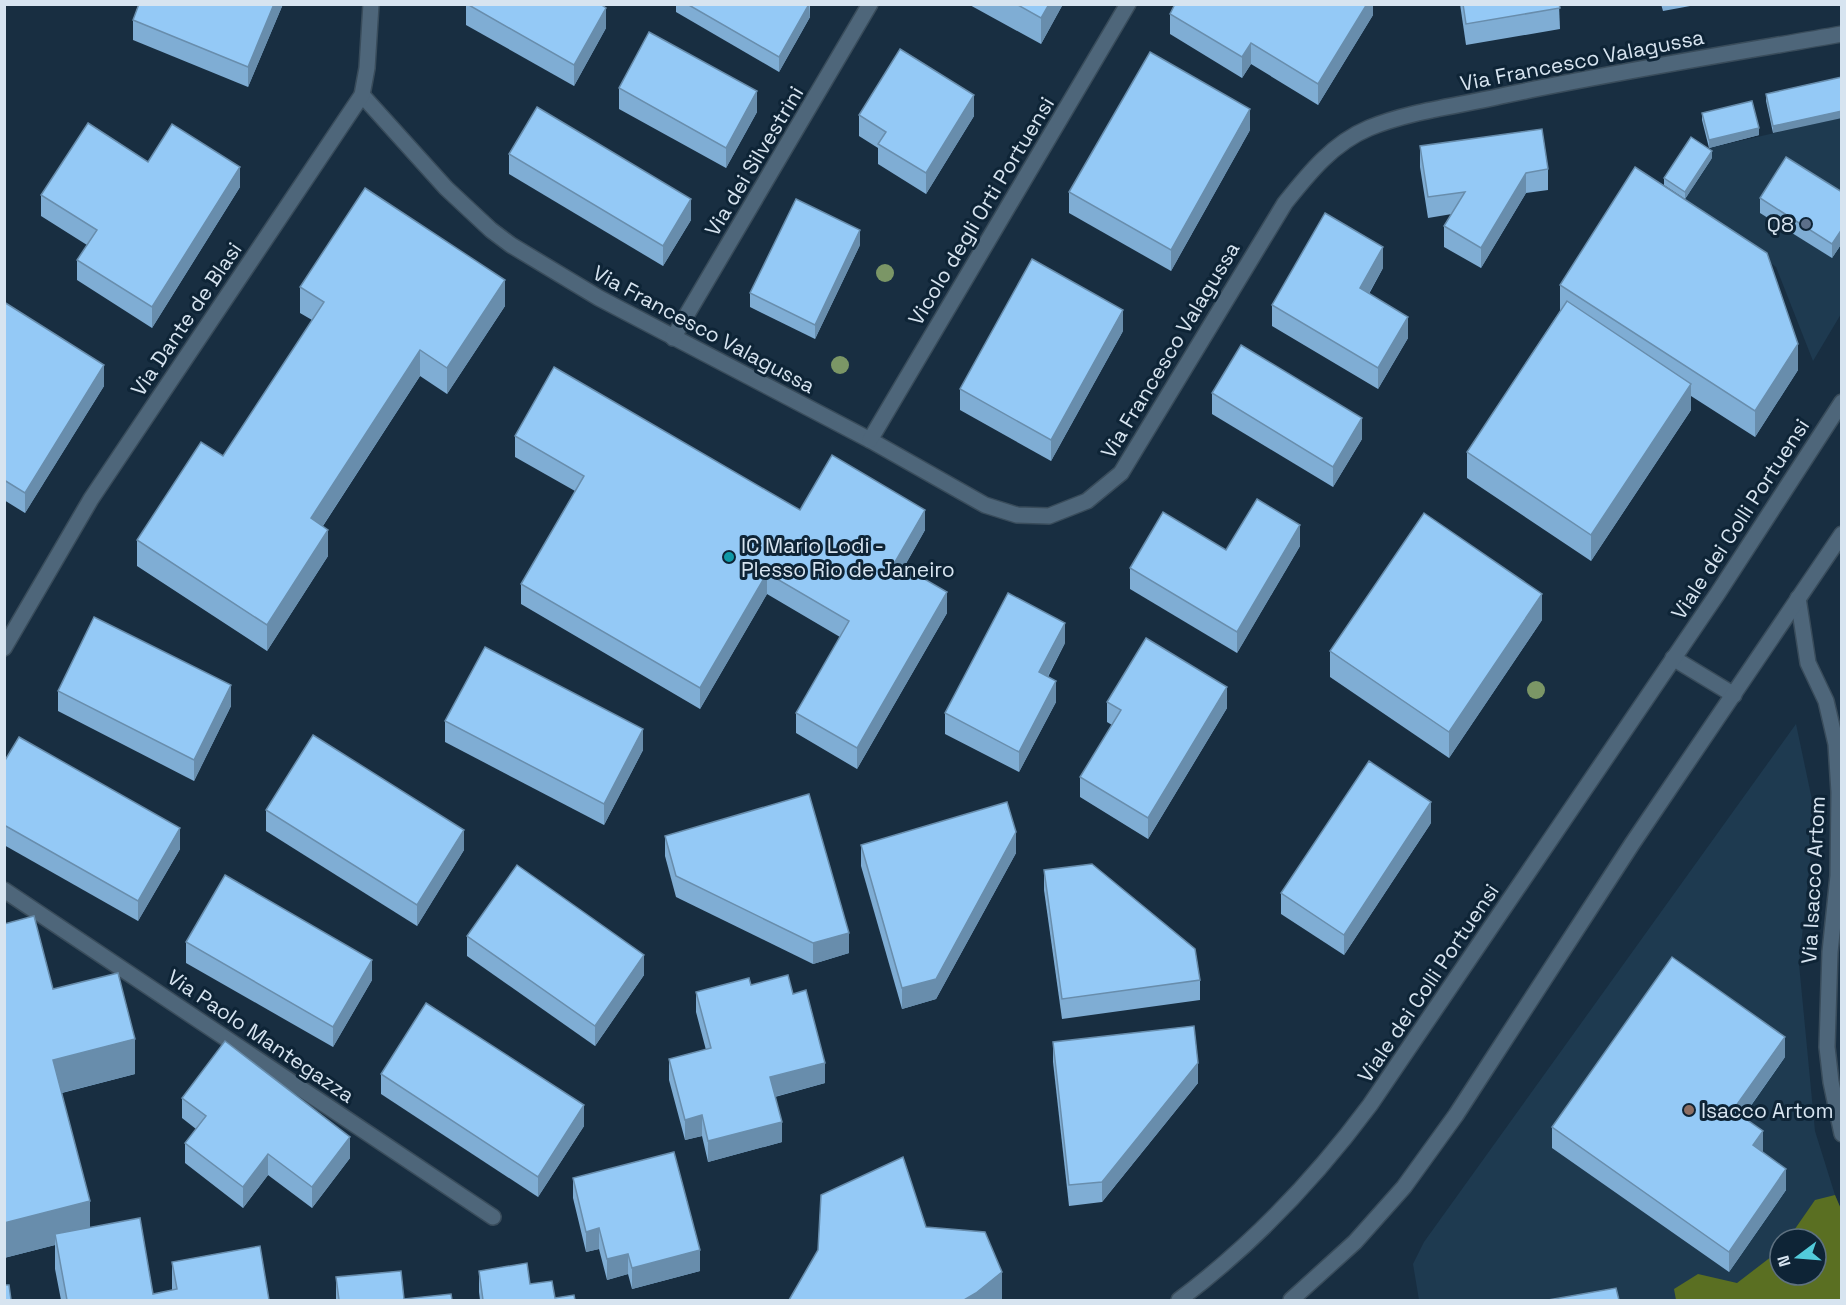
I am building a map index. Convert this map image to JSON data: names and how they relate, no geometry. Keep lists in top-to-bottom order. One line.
{"streets":{"street":["Via Francesco Valagussa","Via dei Silvestrini","Vicolo degli Orti Portuensi","Via Dante de Blasi","Viale dei Colli Portuensi","Via Isacco Artom","Via Paolo Mantegazza"]},"crossings":[["Via Francesco Valagussa","Via dei Silvestrini"],["Via Francesco Valagussa","Vicolo degli Orti Portuensi"],["Via Francesco Valagussa","Via Dante de Blasi"]],"places":["Q8","IC Mario Lodi - Plesso Rio de Janeiro","Isacco Artom"],"north":"left"}
